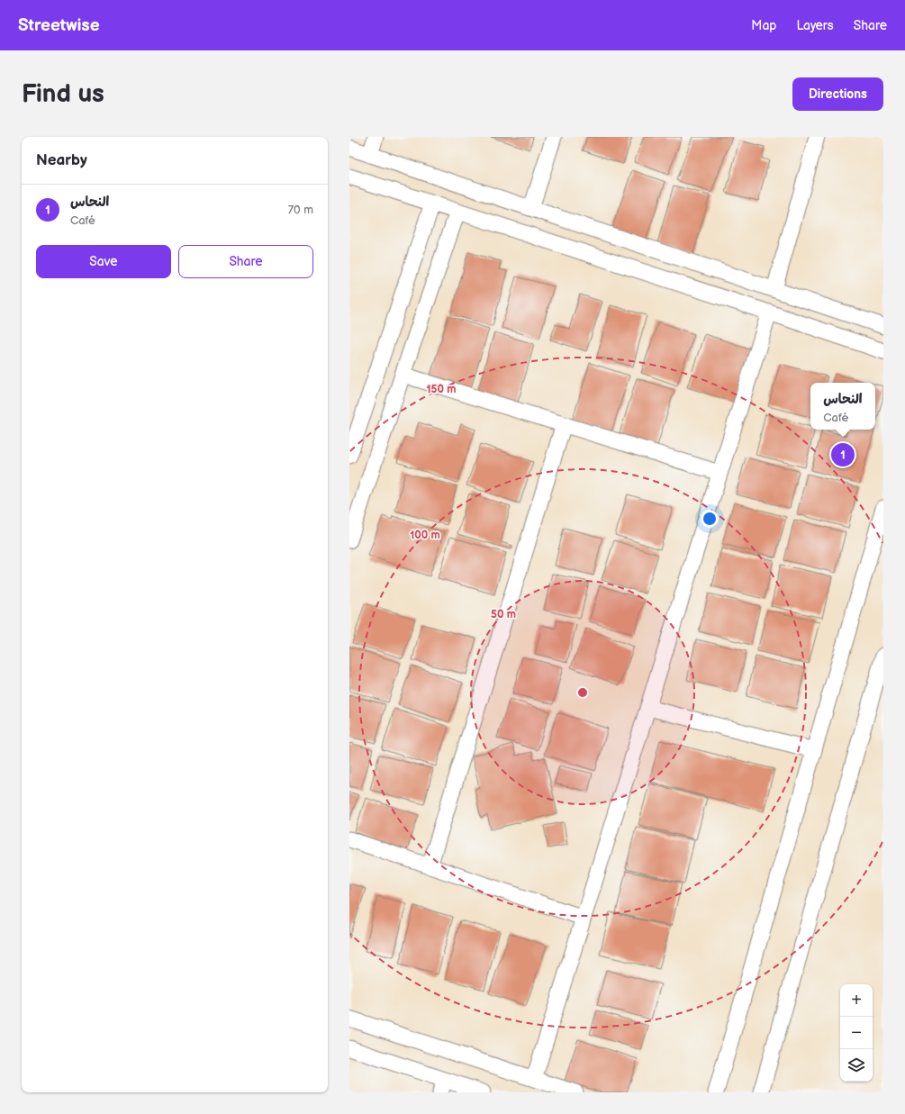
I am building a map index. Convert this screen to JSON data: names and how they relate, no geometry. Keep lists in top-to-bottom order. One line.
{"page":{"header":"Streetwise","nav":["Map","Layers","Share"],"buttons":["Directions",["Save","Share"]],"title":"Find us","heading":"Nearby","list":[{"mark":"1","name":"النحاس","note":"Café","value":"70 m"}],"popup":["النحاس","Café"],"pins":"1","map_buttons":["+","−"]},"rings":["150 m","100 m","50 m"]}
